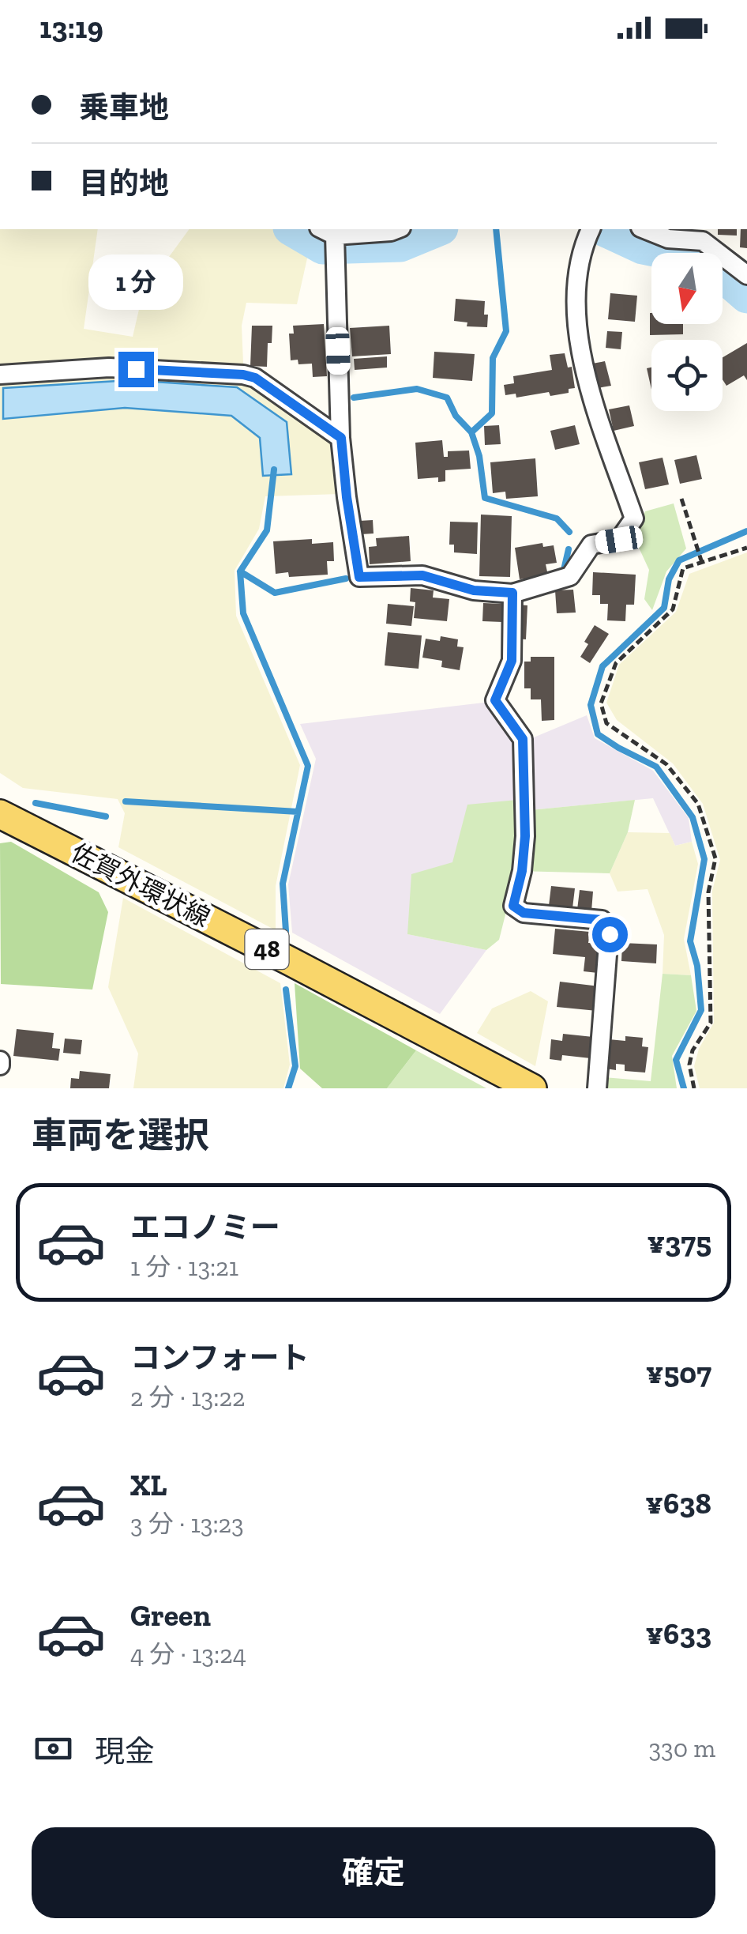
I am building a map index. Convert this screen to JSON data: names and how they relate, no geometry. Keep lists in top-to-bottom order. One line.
{"streets":{"main road":["佐賀外環状線","48"]},"north":"bottom","page":{"status":"13:19","banner":["乗車地","目的地"],"bubble":"1 分","heading":"車両を選択","list":[{"name":"エコノミー","note":"1 分 · 13:21","value":"¥375"},{"name":"コンフォート","note":"2 分 · 13:22","value":"¥507"},{"name":"XL","note":"3 分 · 13:23","value":"¥638"},{"name":"Green","note":"4 分 · 13:24","value":"¥633"}],"pay":["現金","330 m"],"buttons":"確定"}}
